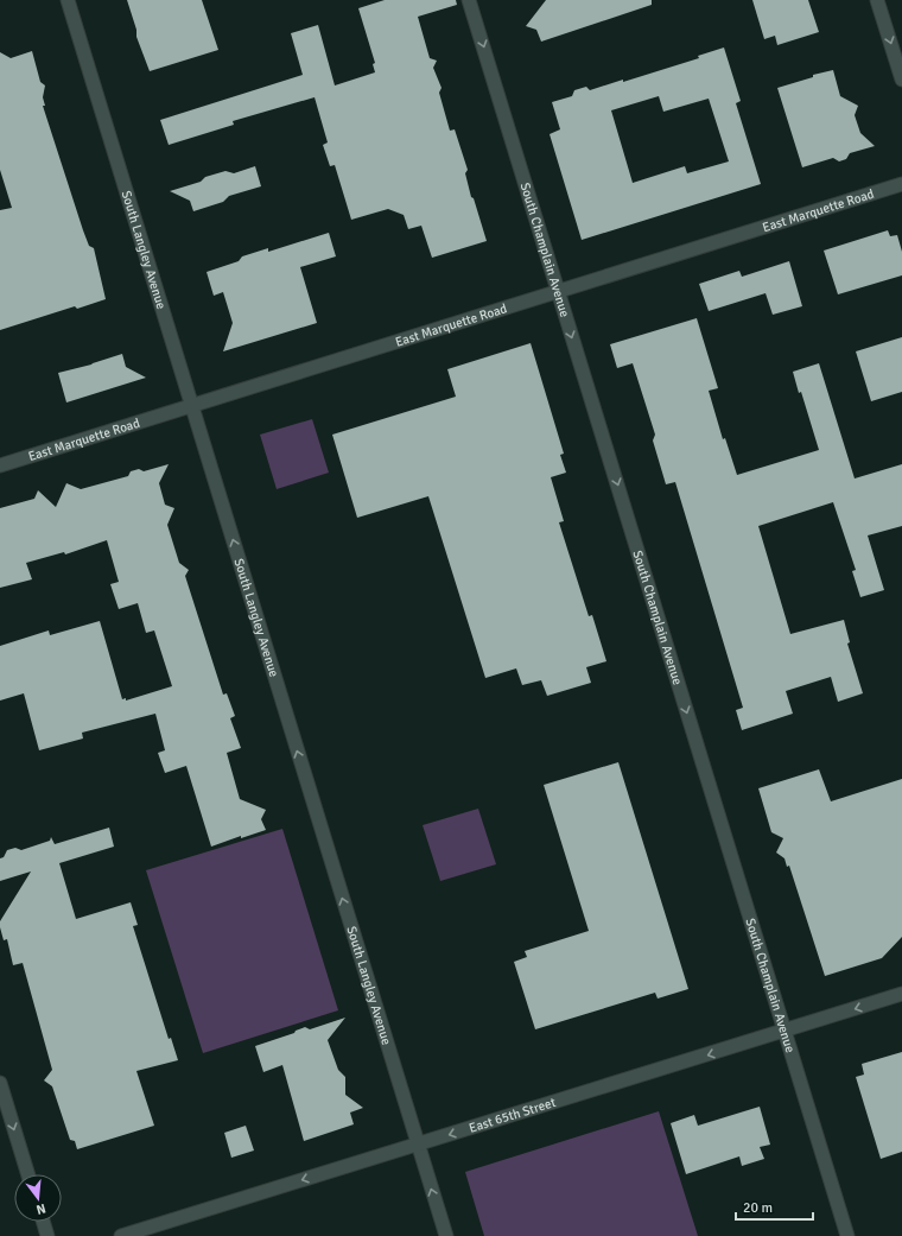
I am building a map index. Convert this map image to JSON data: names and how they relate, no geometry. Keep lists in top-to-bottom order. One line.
{"streets":{"street":["East Marquette Road","South Langley Avenue","South Champlain Avenue","East 65th Street"]},"crossings":[["East Marquette Road","South Langley Avenue"],["East Marquette Road","South Champlain Avenue"],["South Langley Avenue","East 65th Street"],["South Champlain Avenue","East 65th Street"]],"one_way":["South Langley Avenue","South Champlain Avenue","East 65th Street"],"scale_bar":"20 m","north":"bottom"}
